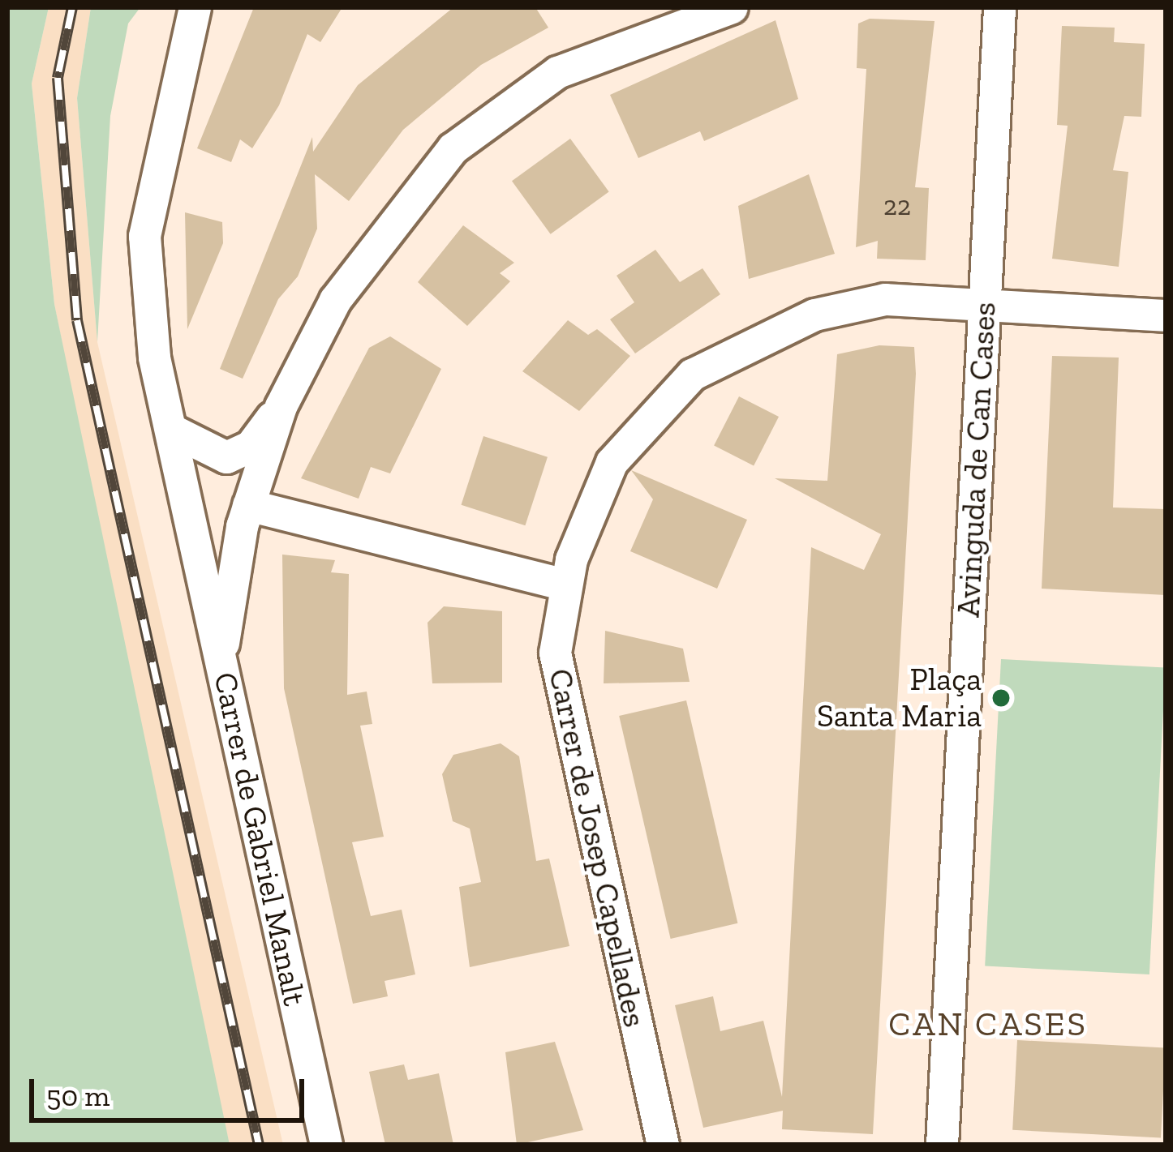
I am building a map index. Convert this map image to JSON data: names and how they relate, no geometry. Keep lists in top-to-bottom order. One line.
{"streets":{"street":["Avinguda de Can Cases","Carrer de Gabriel Manalt","Carrer de Josep Capellades"]},"crossings":[["Avinguda de Can Cases","Carrer de Josep Capellades"]],"districts":["CAN CASES"],"places":["Plaça Santa Maria"],"house_numbers":["22"],"scale_bar":"50 m"}
